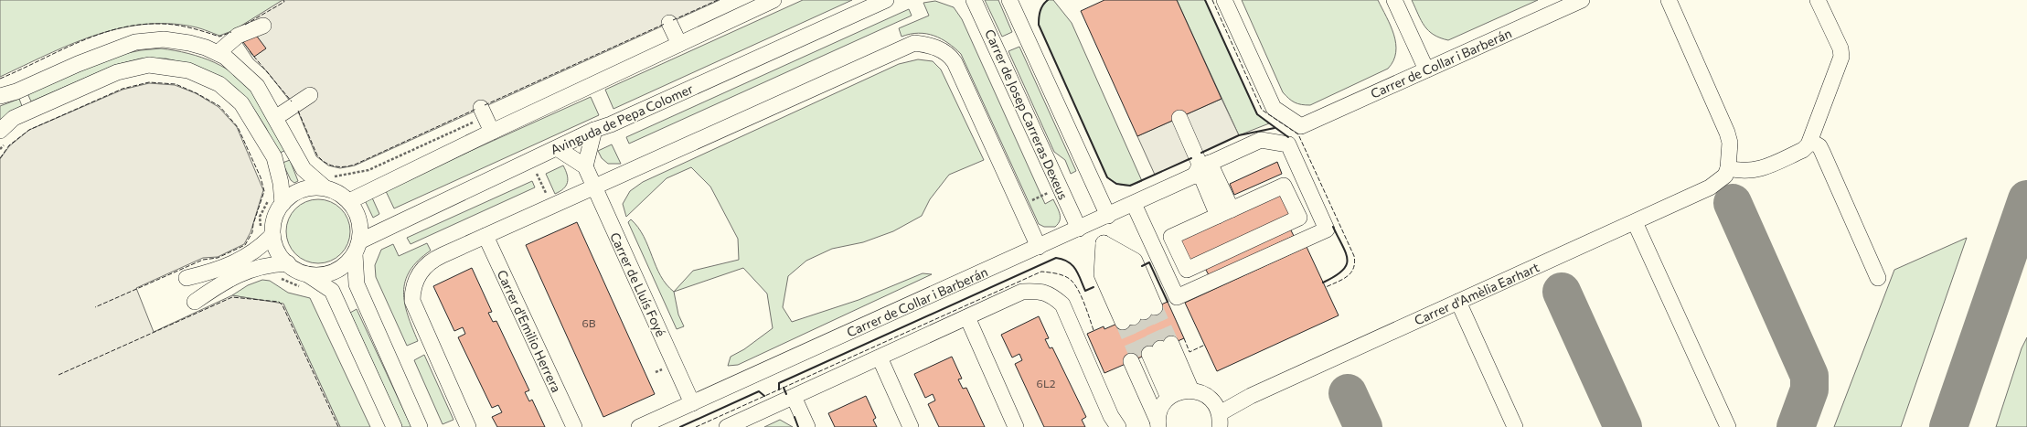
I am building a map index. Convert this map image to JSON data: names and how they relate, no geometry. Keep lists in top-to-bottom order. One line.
{"streets":{"street":["Carrer de Collar i Barberán","Carrer de Josep Carreras Dexeus","Avinguda de Pepa Colomer","Carrer de Lluís Foyé","Carrer d'Amèlia Earhart","Carrer d'Emilio Herrera"]},"crossings":[["Carrer de Collar i Barberán","Carrer de Josep Carreras Dexeus"],["Carrer de Collar i Barberán","Carrer de Lluís Foyé"]],"house_numbers":["6B","6L2"]}
